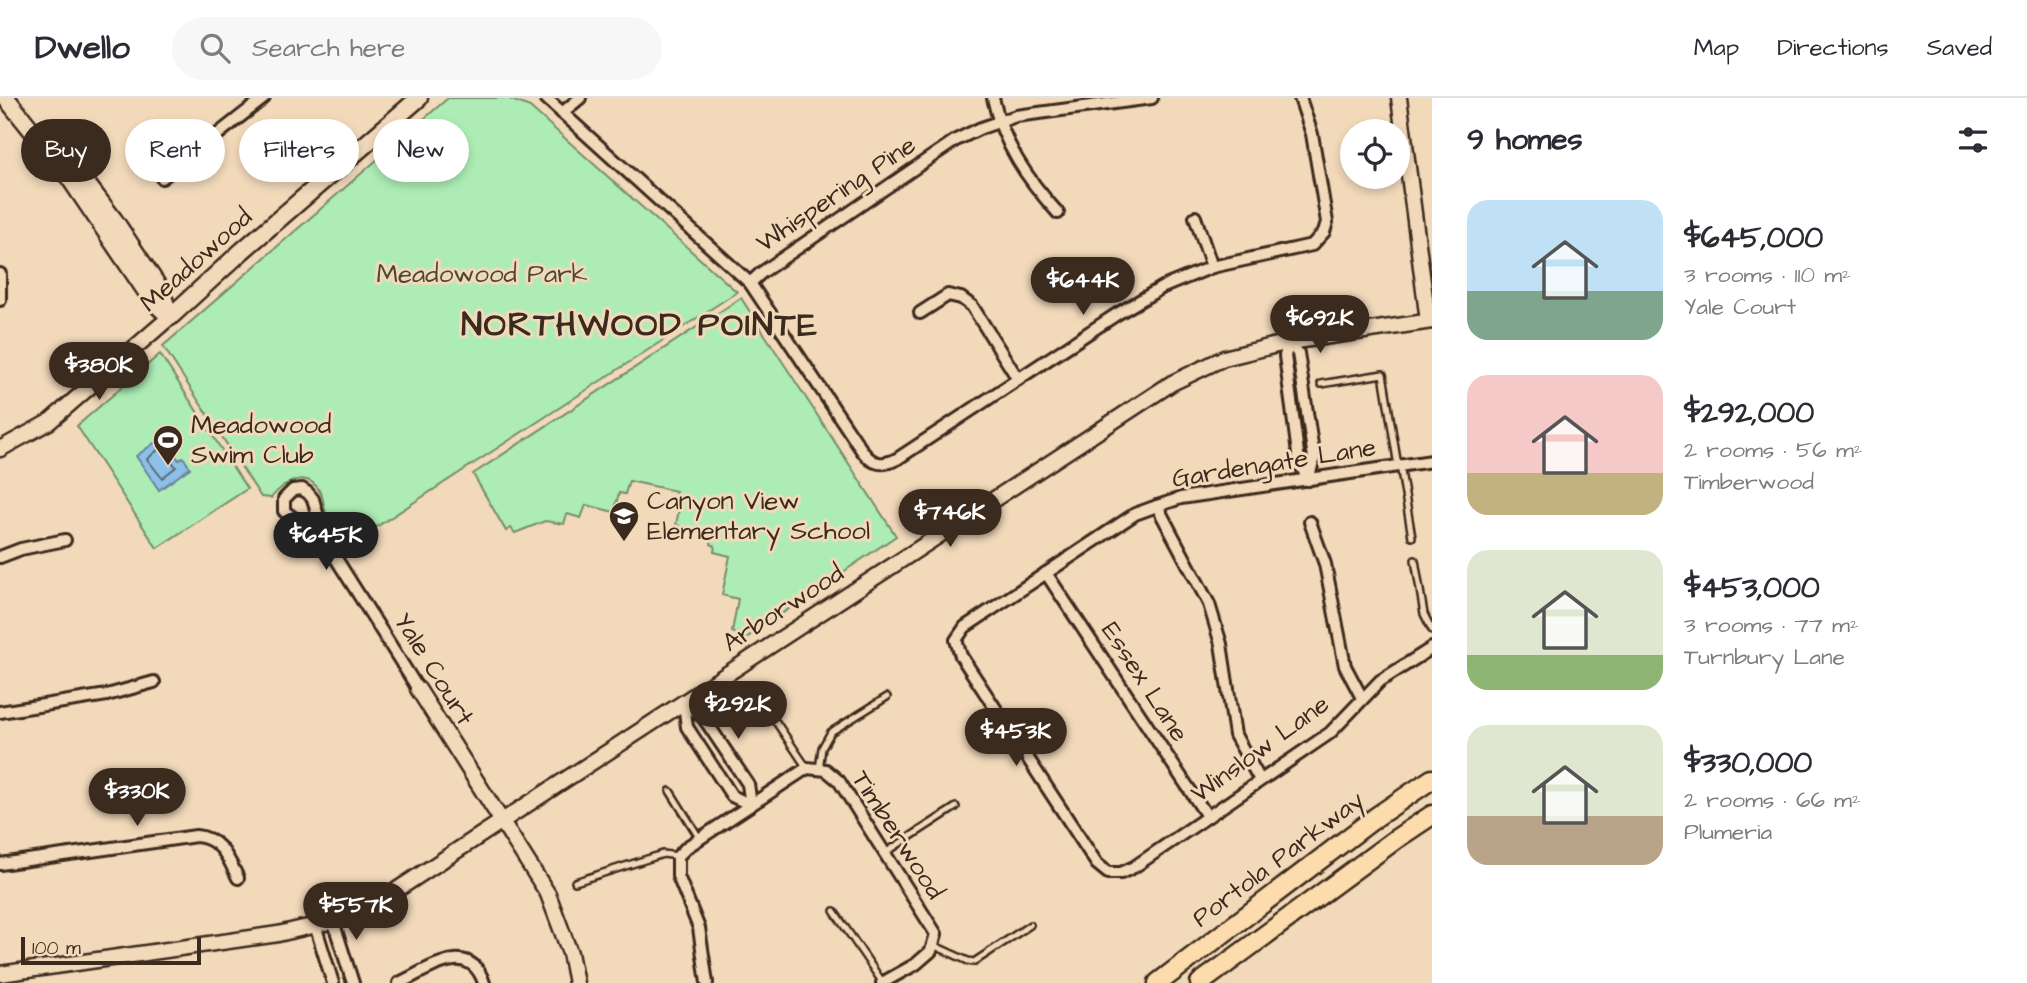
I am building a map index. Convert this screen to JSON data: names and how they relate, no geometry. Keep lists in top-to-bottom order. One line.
{"streets":{"main road":["Meadowood","Portola Parkway"],"street":["Whispering Pine","Gardengate Lane","Arborwood","Yale Court","Essex Lane","Winslow Lane","Timberwood"]},"crossings":[["Gardengate Lane","Essex Lane"],["Gardengate Lane","Winslow Lane"],["Arborwood","Yale Court"],["Essex Lane","Winslow Lane"]],"districts":["NORTHWOOD POINTE"],"parks":["Meadowood Park"],"places":{"sports":["Meadowood Swim Club"],"school or university":["Canyon View Elementary School"]},"scale_bar":"100 m","page":{"header":"Dwello","search":"Search here","nav":["Map","Directions","Saved"],"heading":"9 homes","chip":["Buy","Rent","Filters","New"],"list":[{"name":"$645,000","note":"3 rooms · 110 m² · Yale Court"},{"name":"$292,000","note":"2 rooms · 56 m² · Timberwood"},{"name":"$453,000","note":"3 rooms · 77 m² · Turnbury Lane"},{"name":"$330,000","note":"2 rooms · 66 m² · Plumeria"}],"price":["$644K","$692K","$380K","$746K","$645K","$292K","$453K","$330K","$557K"],"scale":"100 m"}}
